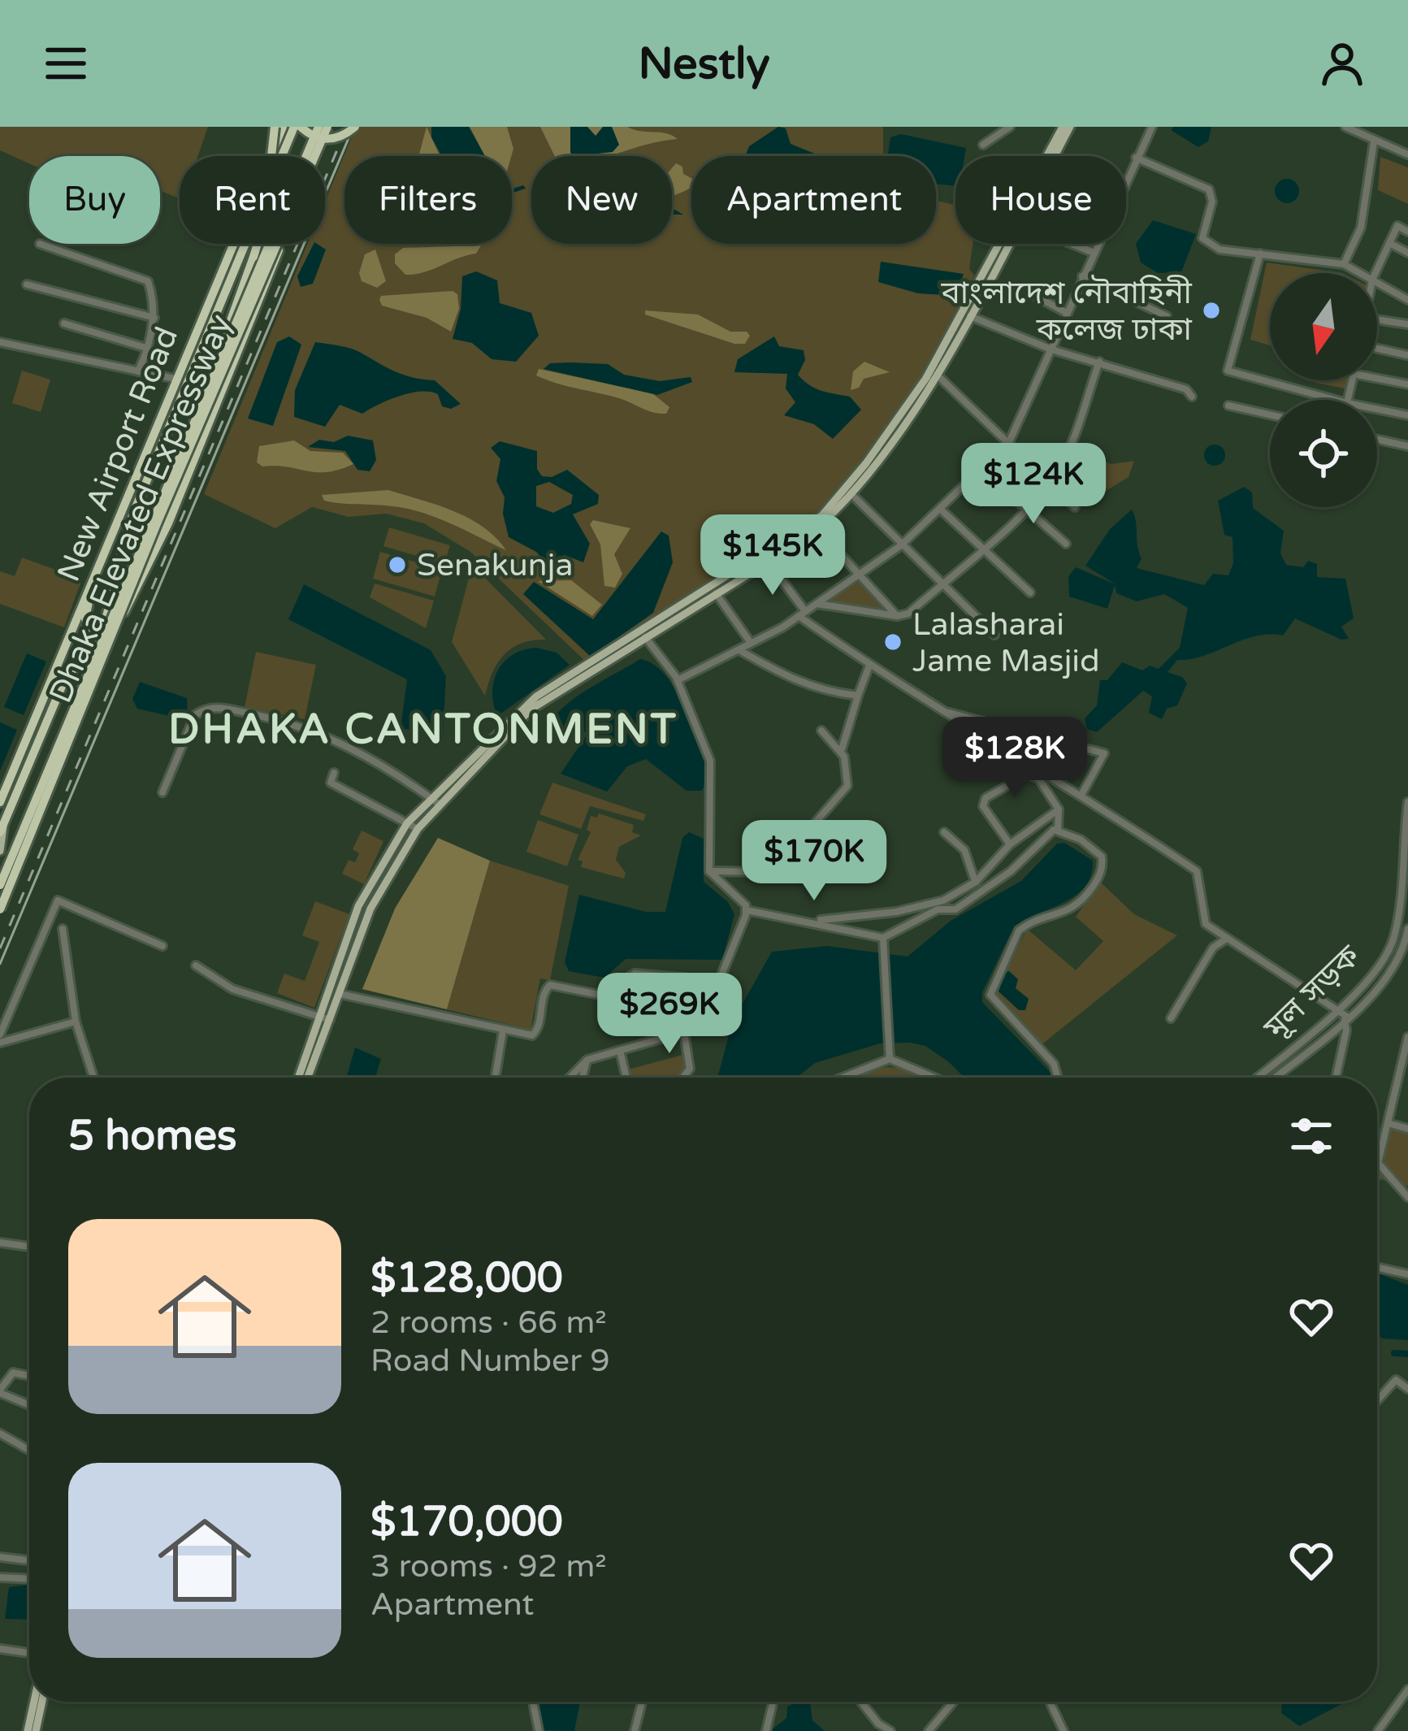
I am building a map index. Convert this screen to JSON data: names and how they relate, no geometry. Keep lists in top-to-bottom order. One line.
{"streets":{"highway":["New Airport Road","Dhaka Elevated Expressway"],"street":["মূল সড়ক"]},"districts":["DHAKA CANTONMENT"],"places":["বাংলাদেশ নৌবাহিনী কলেজ ঢাকা","Senakunja","Lalasharai Jame Masjid"],"north":"bottom","page":{"header":"Nestly","chip":["Buy","Rent","Filters","New","Apartment","House"],"price":["$124K","$145K","$128K","$170K","$269K"],"heading":"5 homes","list":[{"name":"$128,000","note":"2 rooms · 66 m² · Road Number 9"},{"name":"$170,000","note":"3 rooms · 92 m² · Apartment"}]}}
